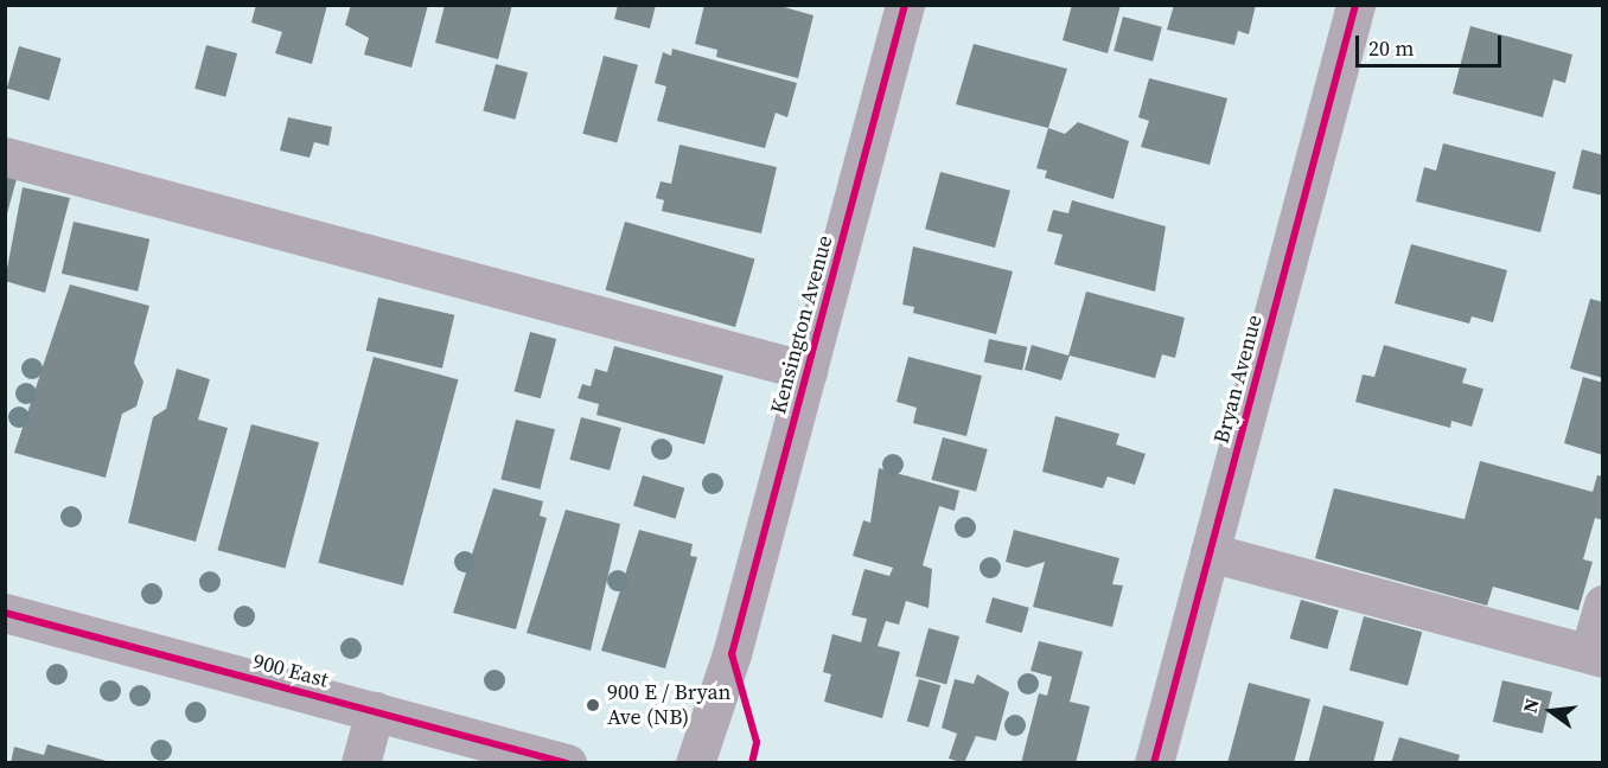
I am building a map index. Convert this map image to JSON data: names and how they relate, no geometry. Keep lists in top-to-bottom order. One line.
{"streets":{"street":["Kensington Avenue","Bryan Avenue","900 East"]},"places":["900 E / Bryan Ave (NB)"],"scale_bar":"20 m","north":"left"}
